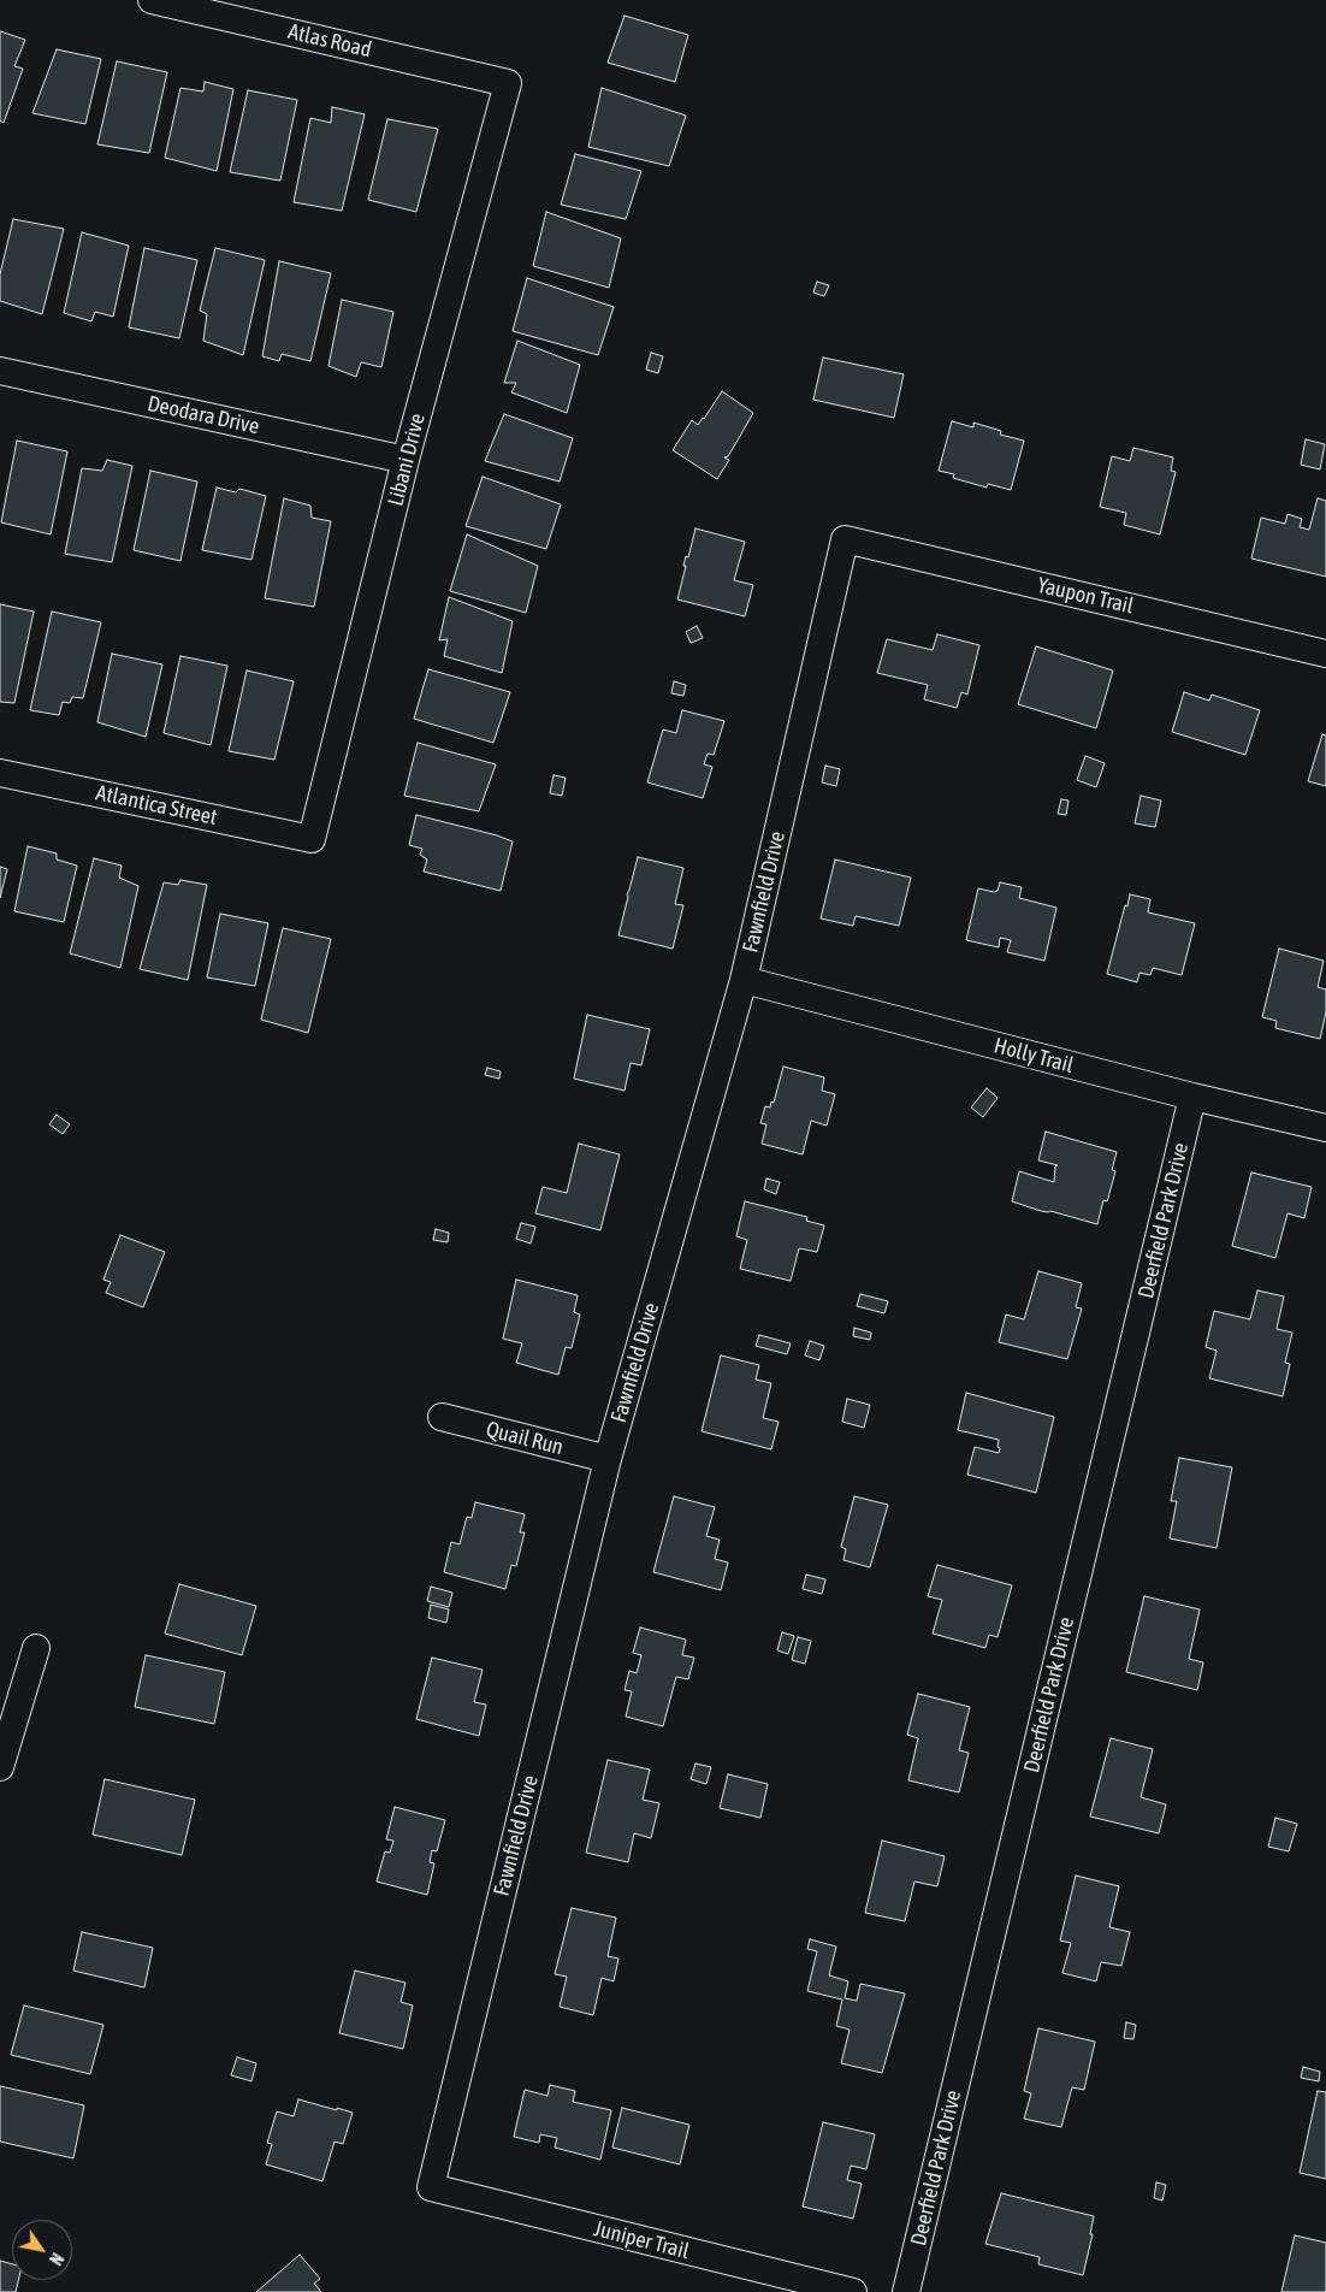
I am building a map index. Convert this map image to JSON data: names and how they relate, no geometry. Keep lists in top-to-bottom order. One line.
{"streets":{"street":["Atlas Road","Deodara Drive","Libani Drive","Yaupon Trail","Atlantica Street","Fawnfield Drive","Holly Trail","Deerfield Park Drive","Quail Run","Juniper Trail"]},"crossings":[["Atlas Road","Libani Drive"],["Deodara Drive","Libani Drive"],["Libani Drive","Atlantica Street"],["Yaupon Trail","Fawnfield Drive"],["Fawnfield Drive","Holly Trail"],["Fawnfield Drive","Quail Run"],["Fawnfield Drive","Juniper Trail"],["Holly Trail","Deerfield Park Drive"]],"north":"bottom right"}
